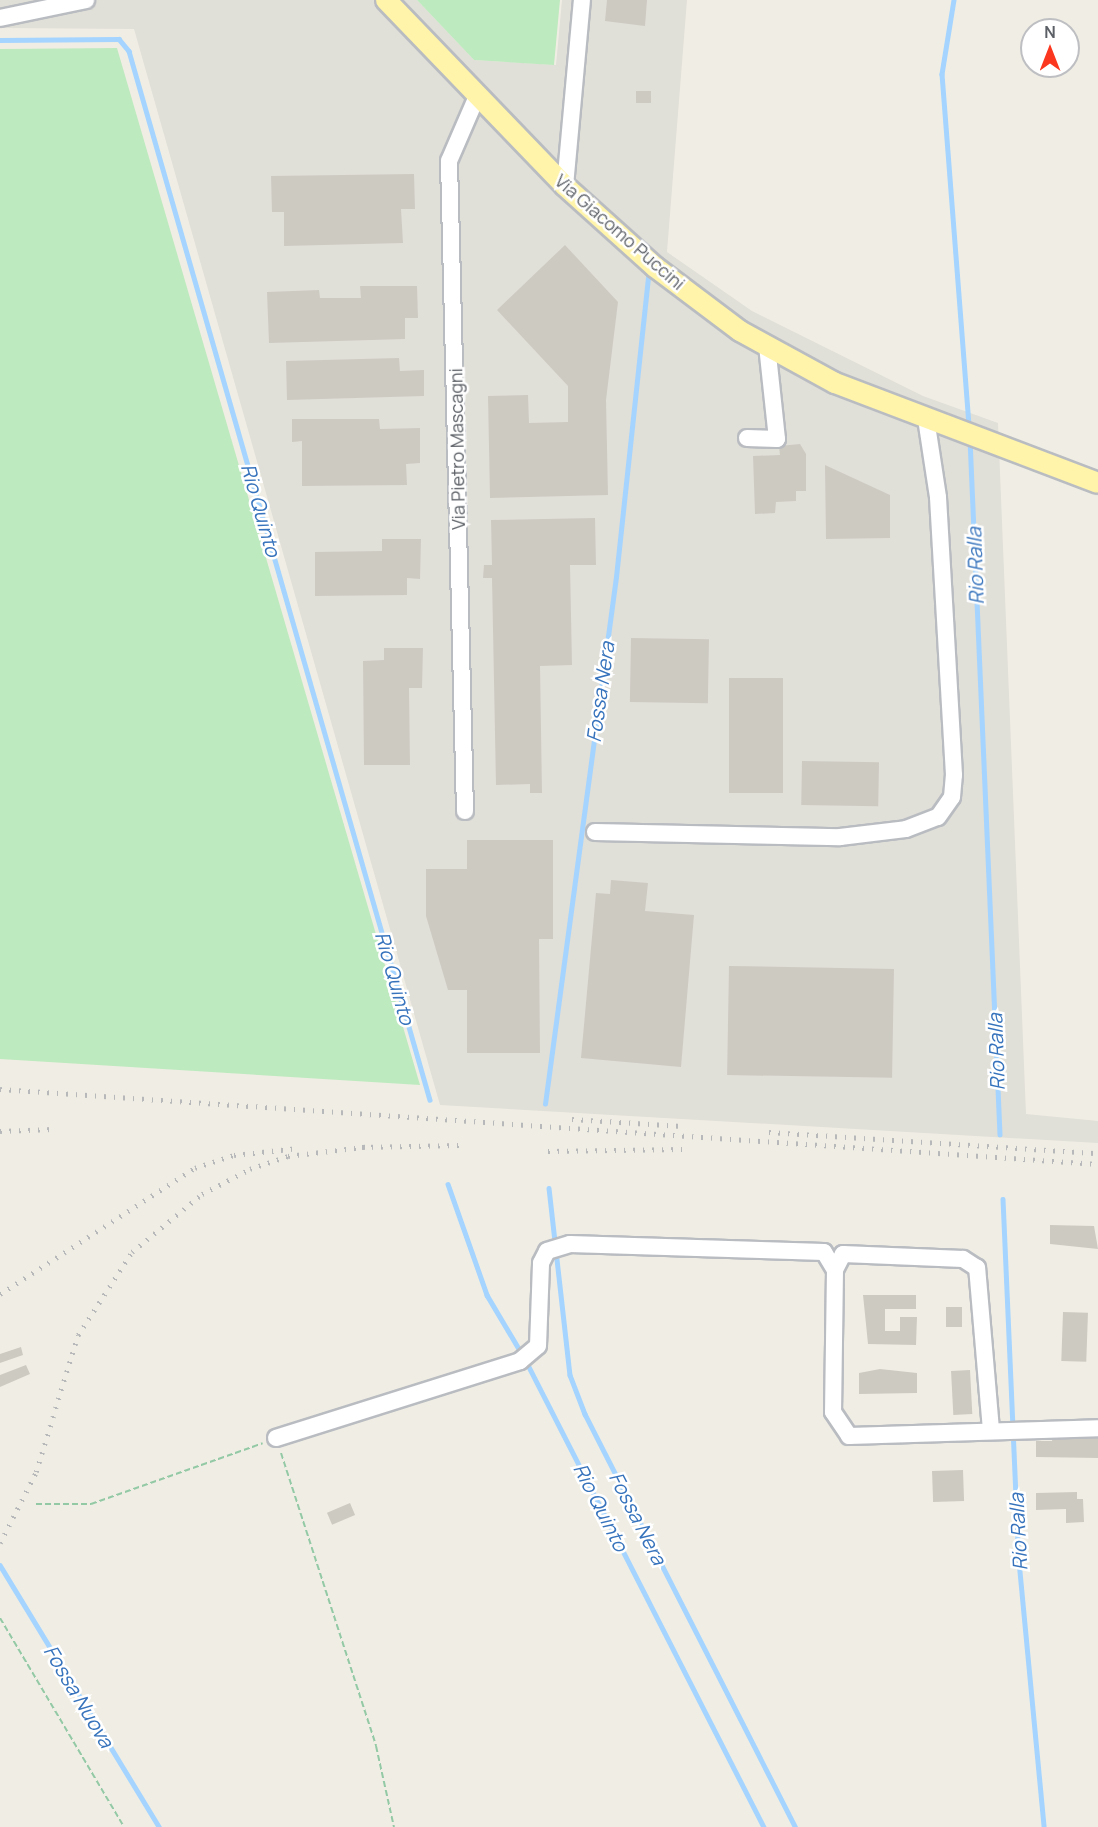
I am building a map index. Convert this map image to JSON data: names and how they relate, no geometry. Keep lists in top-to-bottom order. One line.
{"streets":{"main road":["Via Giacomo Puccini"],"street":["Via Pietro Mascagni"]},"crossings":[["Via Giacomo Puccini","Via Pietro Mascagni"]],"water":["Rio Quinto","Rio Ralla","Fossa Nera","Fossa Nuova"],"north":"top"}
